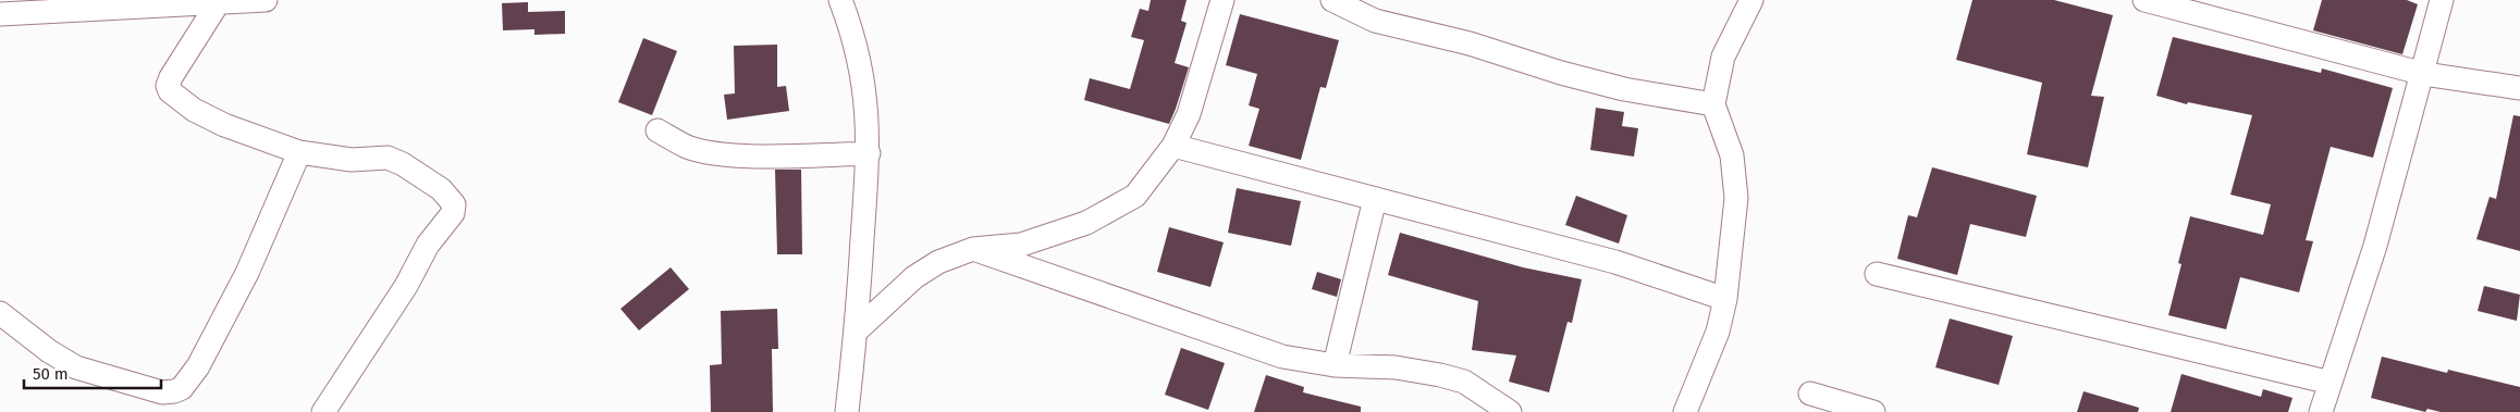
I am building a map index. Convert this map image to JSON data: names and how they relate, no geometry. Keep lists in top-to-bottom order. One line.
{"scale_bar":"50 m"}
